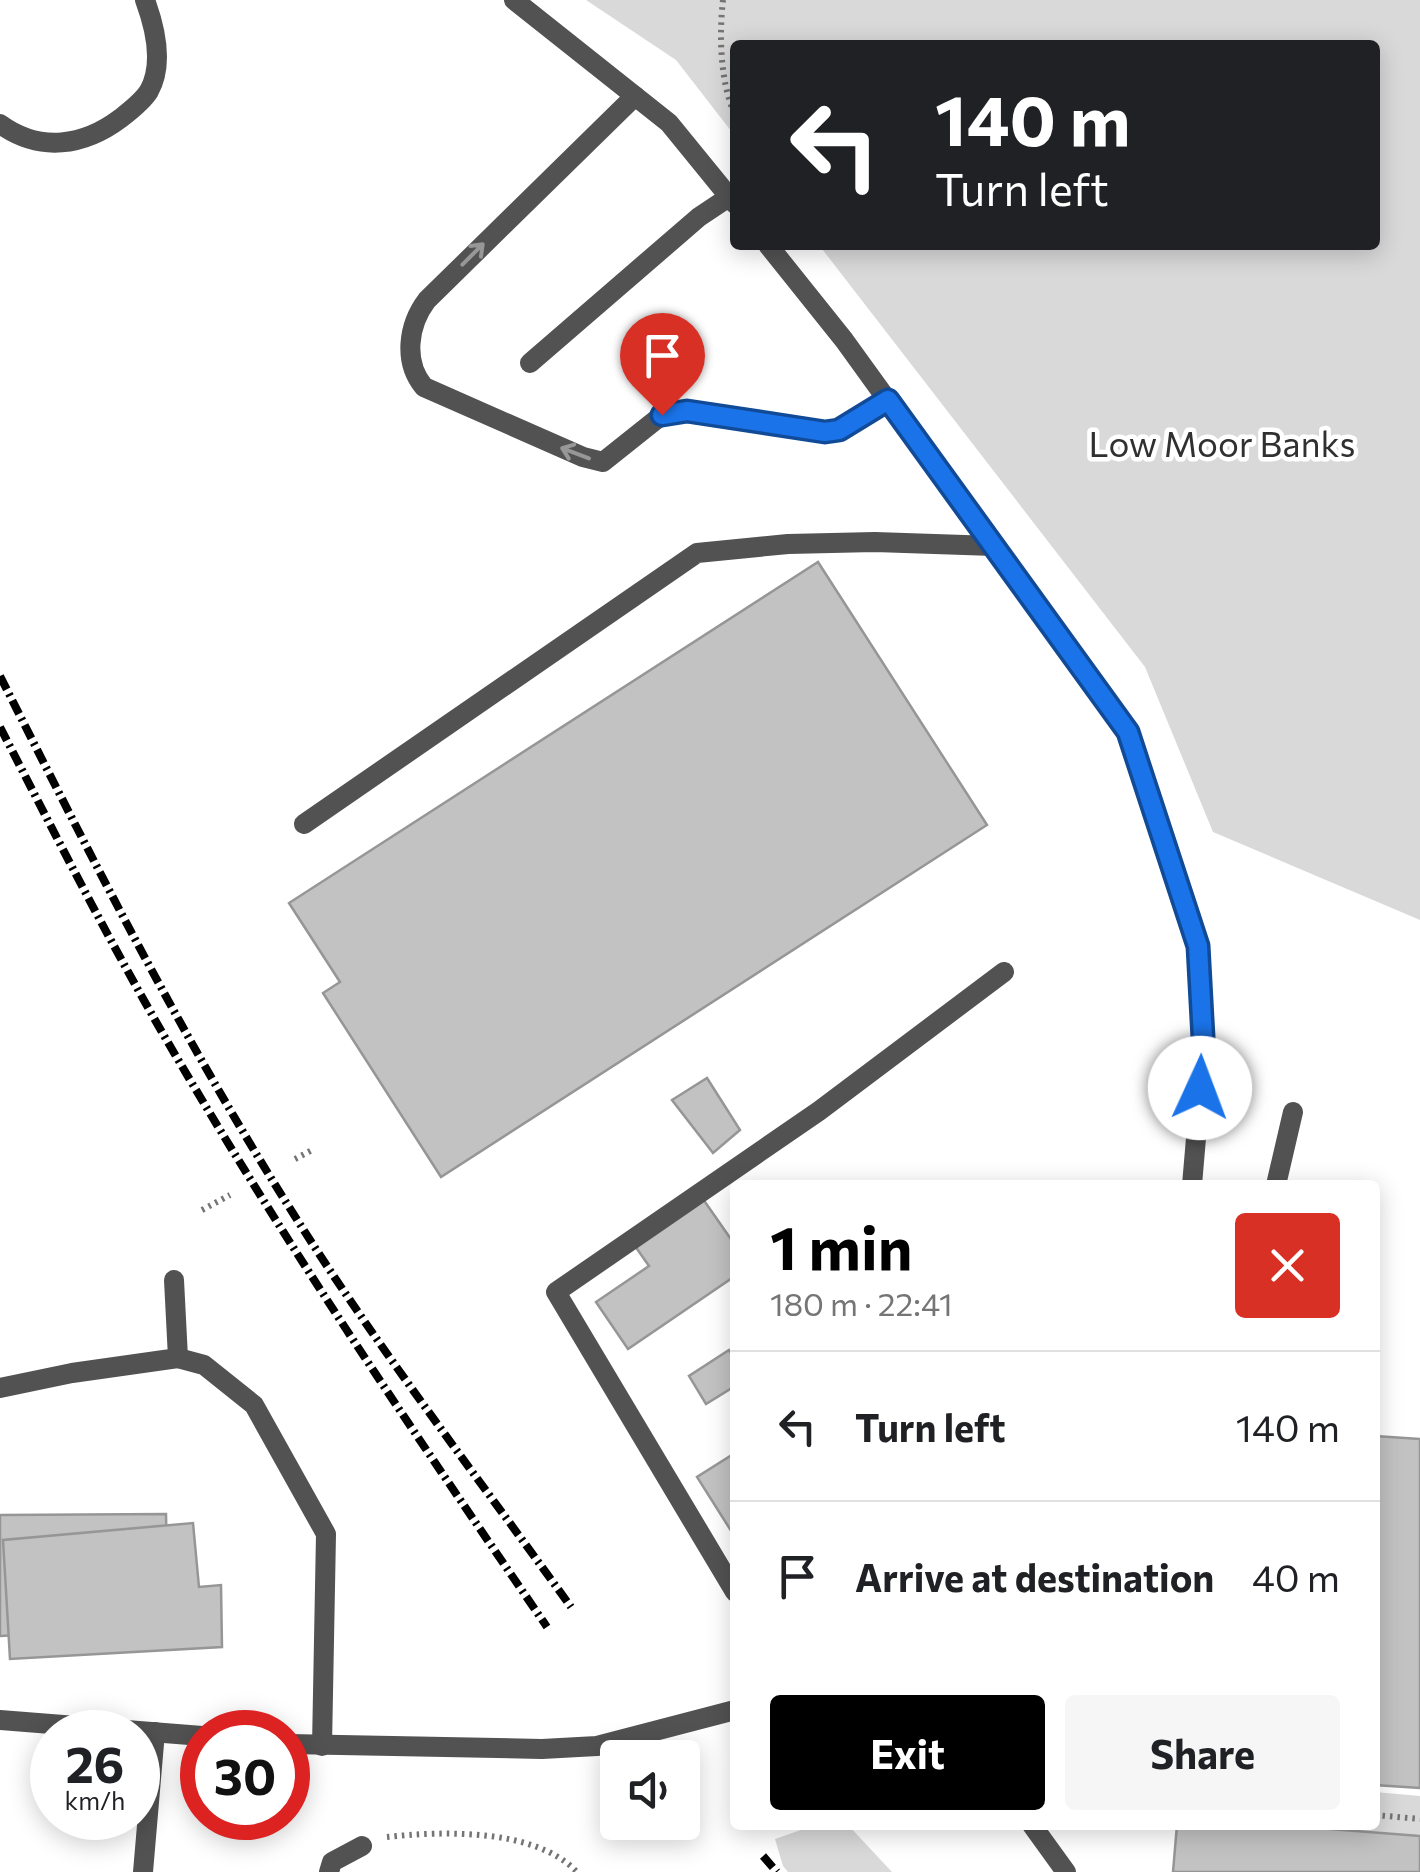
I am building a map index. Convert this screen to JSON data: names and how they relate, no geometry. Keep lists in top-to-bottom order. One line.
{"parks":["Low Moor Banks"],"page":{"turn":["140 m","Turn left"],"heading":["1 min","180 m · 22:41"],"list":[{"name":"Turn left","value":"140 m"},{"name":"Arrive at destination","value":"40 m"}],"buttons":["Exit","Share"],"speed":"26 km/h","limit":"30"}}
